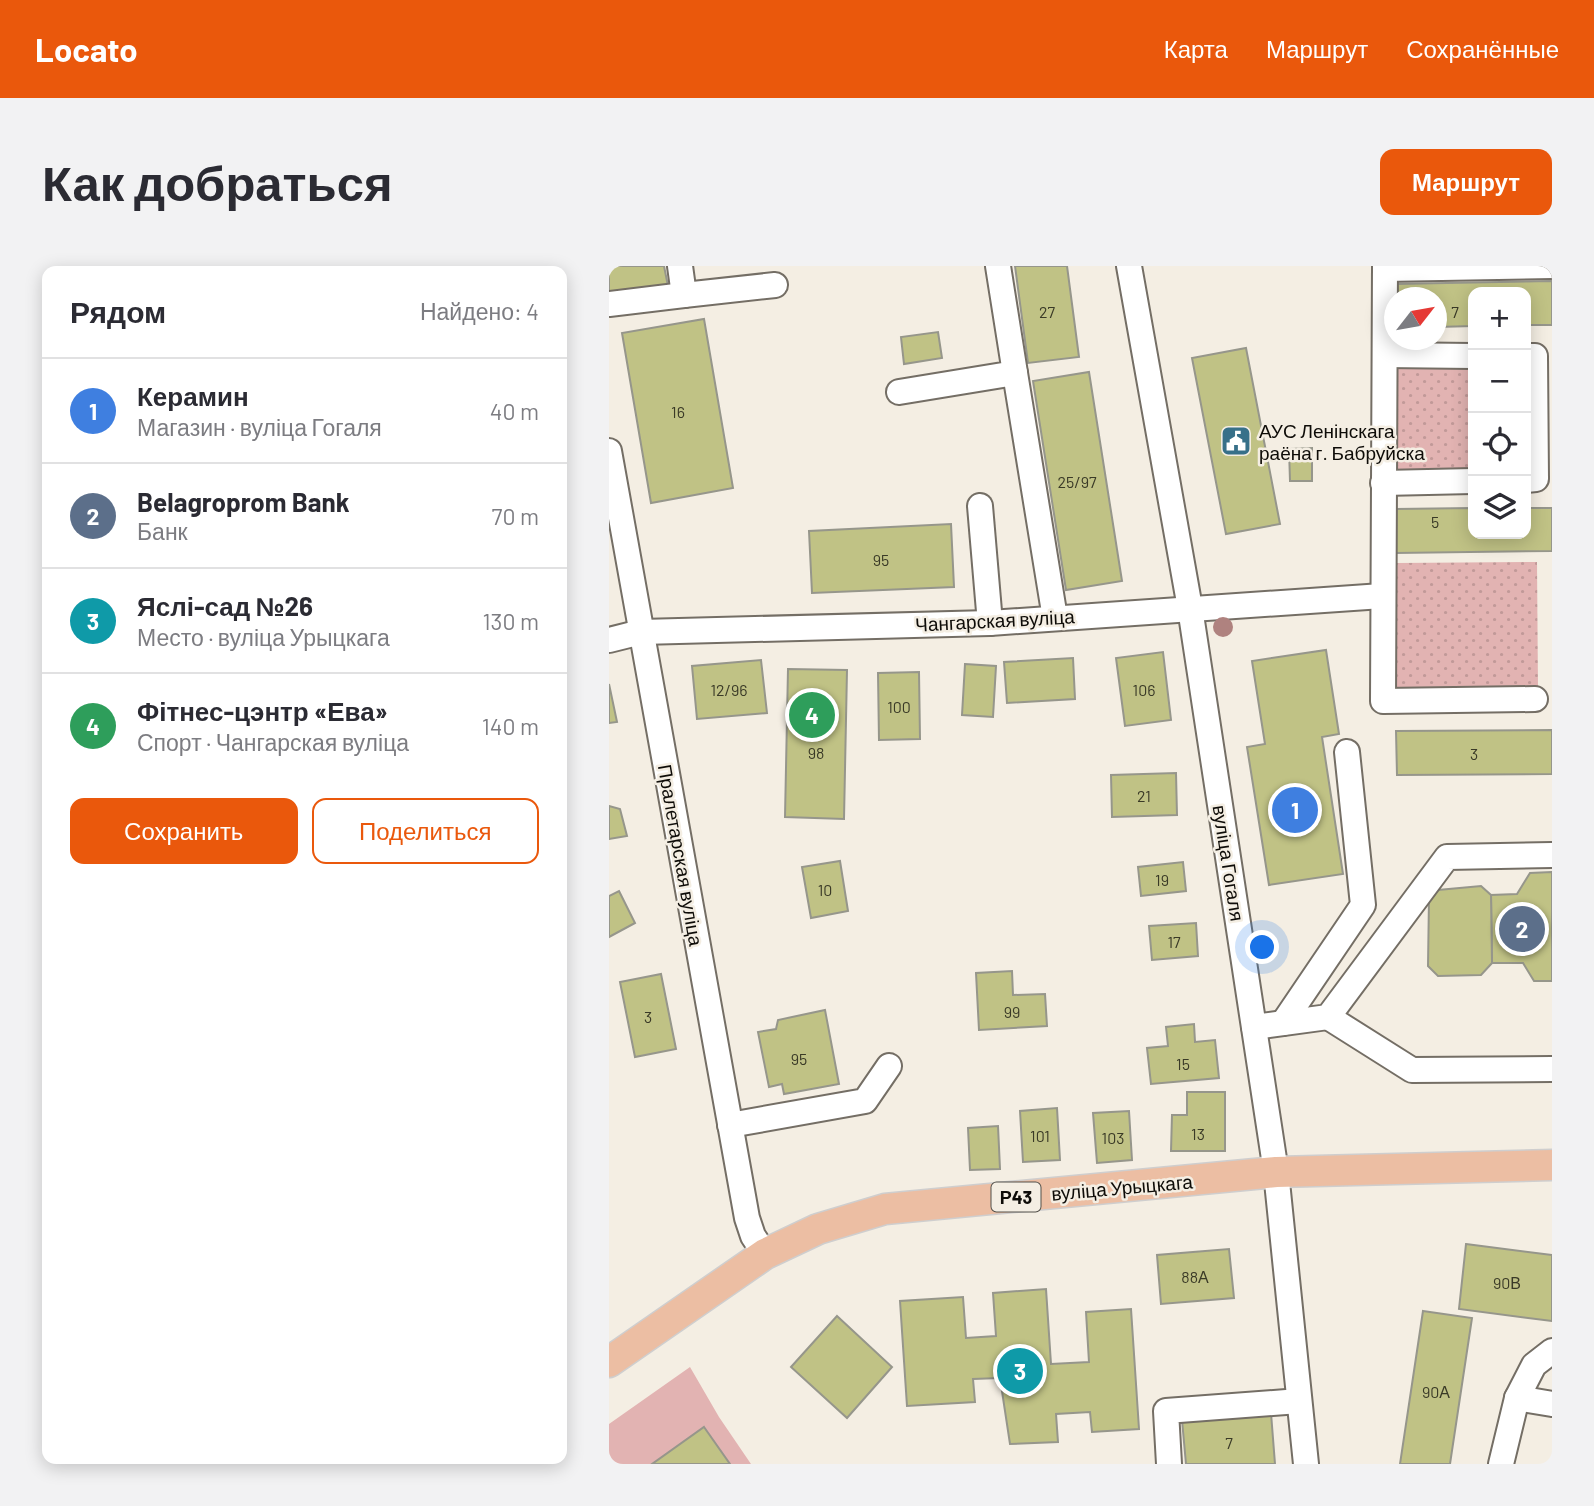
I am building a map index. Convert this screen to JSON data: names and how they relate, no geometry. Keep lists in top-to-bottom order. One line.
{"streets":{"main road":["вуліца Урыцкага","Р43"],"street":["Чангарская вуліца","Пралетарская вуліца","вуліца Гогаля"]},"crossings":[["Чангарская вуліца","Пралетарская вуліца"],["Чангарская вуліца","вуліца Гогаля"],["Пралетарская вуліца","вуліца Урыцкага"],["вуліца Гогаля","вуліца Урыцкага"]],"places":{"public building":["АУС Ленінскага раёна г. Бабруйска"]},"house_numbers":["27","7","16","25/97","5","95","12/96","106","100","98","3","21","19","10","17","99","3","95","15","13","101","103","88А","90В","90А","7"],"north":"top right","page":{"header":"Locato","nav":["Карта","Маршрут","Сохранённые"],"buttons":["Маршрут",["Сохранить","Поделиться"]],"title":"Как добраться","heading":["Рядом","Найдено: 4"],"map_buttons":["+","−"],"list":[{"mark":"1","name":"Керамин","note":"Магазин · вуліца Гогаля","value":"40 m"},{"mark":"2","name":"Belagroprom Bank","note":"Банк","value":"70 m"},{"mark":"3","name":"Яслі-сад №26","note":"Место · вуліца Урыцкага","value":"130 m"},{"mark":"4","name":"Фітнес-цэнтр «Ева»","note":"Спорт · Чангарская вуліца","value":"140 m"}],"pins":["4","1","2","3"]}}
